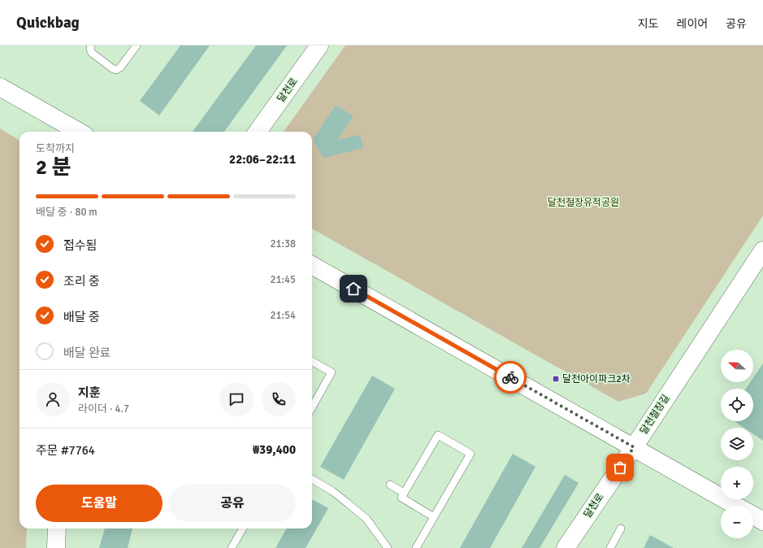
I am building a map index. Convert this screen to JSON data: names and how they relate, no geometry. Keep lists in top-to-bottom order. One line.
{"streets":{"street":["달천로","달천철장길"]},"crossings":[["달천로","달천철장길"]],"parks":["달천철장유적공원"],"places":{"transit":["달천아이파크2차"]},"north":"left","page":{"header":"Quickbag","nav":["지도","레이어","공유"],"heading":["2 분","도착까지","22:06–22:11"],"panel":["지훈","라이더 · 4.7","주문 #7764","₩39,400"],"bar":"배달 중 · 80 m","list":[["접수됨","21:38"],["조리 중","21:45"],["배달 중","21:54"],"배달 완료"],"map_buttons":["+","−"],"buttons":["도움말","공유"]}}
